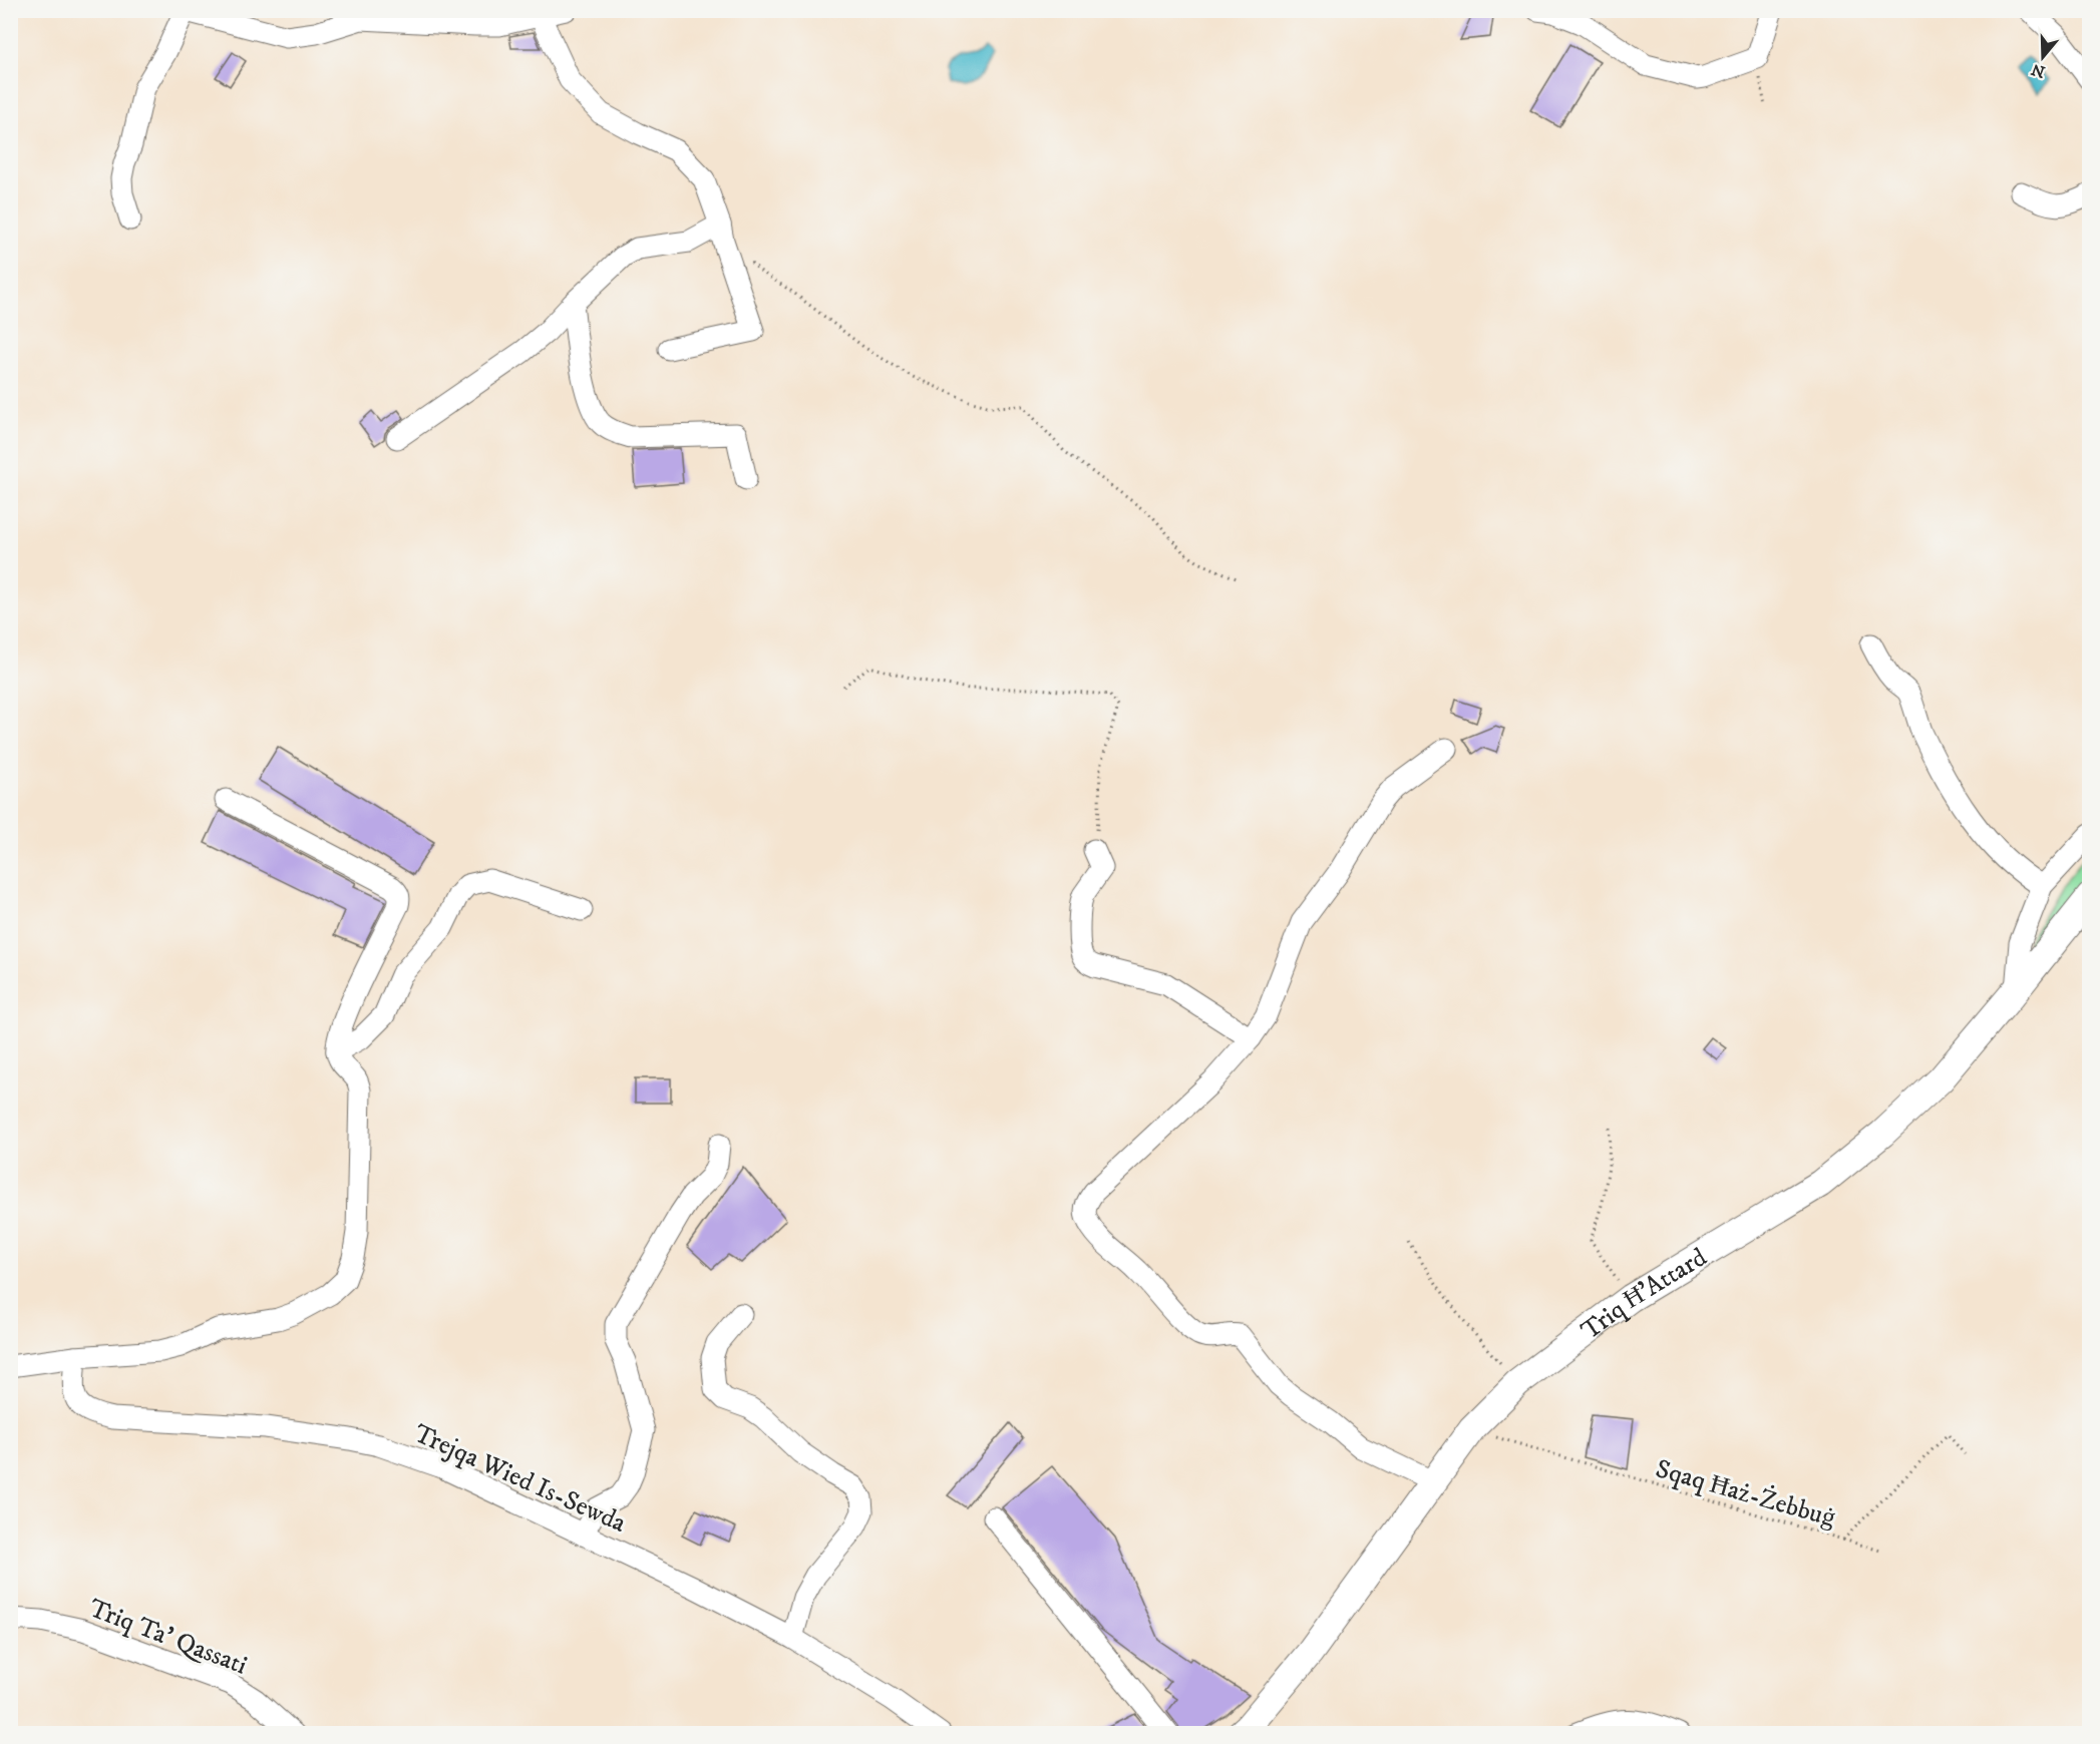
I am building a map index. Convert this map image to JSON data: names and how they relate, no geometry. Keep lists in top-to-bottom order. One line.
{"streets":{"main road":["Triq Ħ'Attard"],"street":["Trejqa Wied Is-Sewda","Triq Ta' Qassati"],"path":["Sqaq Ħaż-Żebbuġ"]},"crossings":[["Triq Ħ'Attard","Sqaq Ħaż-Żebbuġ"]],"north":"bottom"}
